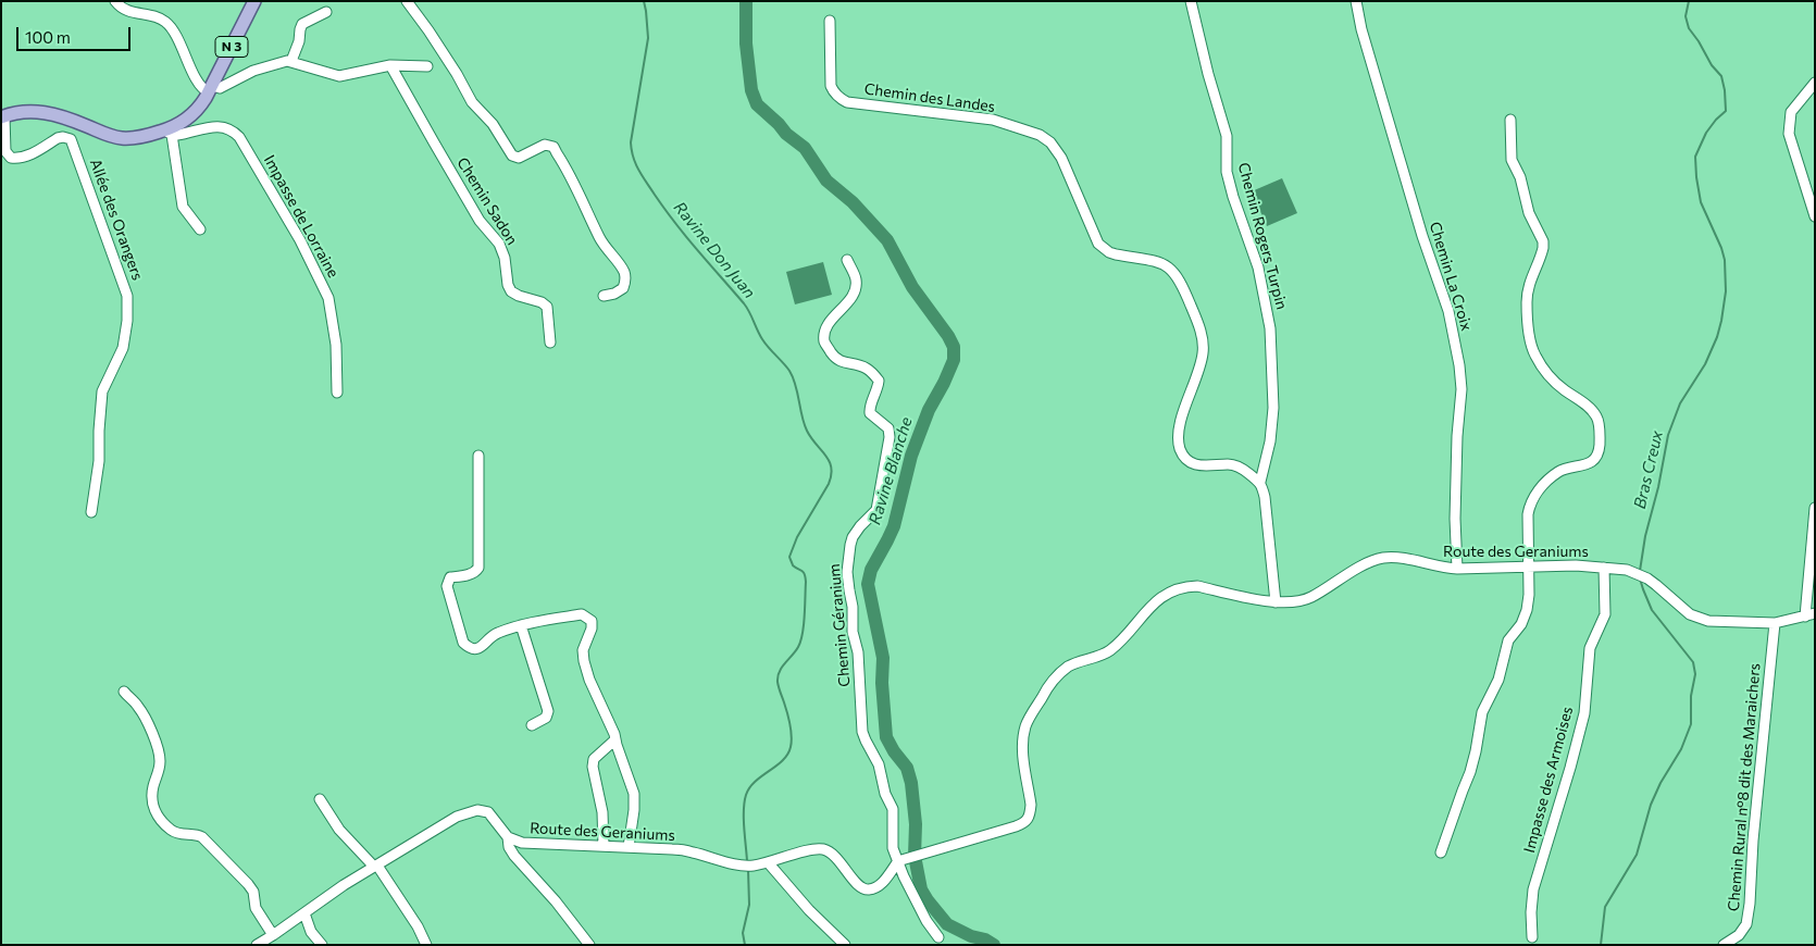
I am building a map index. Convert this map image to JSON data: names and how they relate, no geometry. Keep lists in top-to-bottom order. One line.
{"streets":{"main road":["N 3"],"street":["Chemin des Landes","Chemin Sadon","Impasse de Lorraine","Allée des Orangers","Chemin Rogers Turpin","Chemin La Croix","Route des Geraniums","Chemin Géranium","Impasse des Armoises","Chemin Rural n°8 dit des Maraichers"]},"crossings":[["N 3","Impasse de Lorraine"],["N 3","Allée des Orangers"],["Chemin des Landes","Chemin Rogers Turpin"],["Chemin La Croix","Route des Geraniums"],["Route des Geraniums","Chemin Géranium"],["Route des Geraniums","Impasse des Armoises"],["Route des Geraniums","Chemin Rural n°8 dit des Maraichers"]],"water":["Ravine Don Juan","Bras Creux","Ravine Blanche"],"scale_bar":"100 m"}
